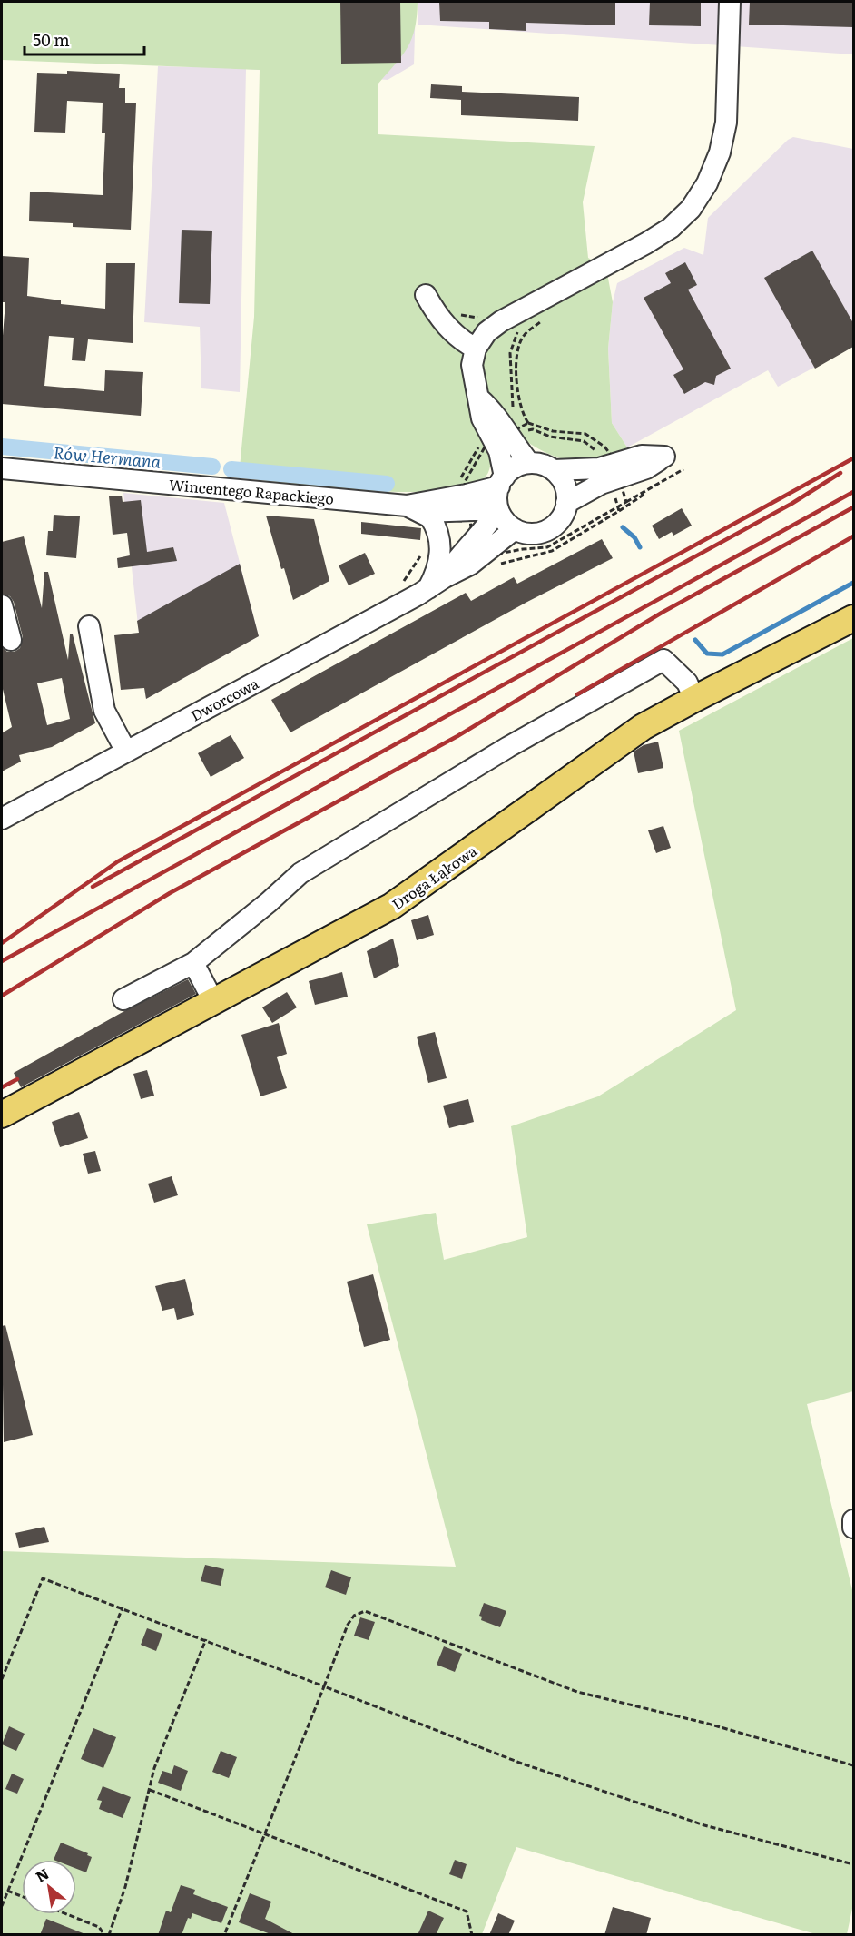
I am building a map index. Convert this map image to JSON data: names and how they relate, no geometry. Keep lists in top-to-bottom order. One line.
{"streets":{"main road":["Droga Łąkowa"],"street":["Wincentego Rapackiego","Dworcowa"]},"crossings":[["Wincentego Rapackiego","Dworcowa"]],"water":["Rów Hermana"],"scale_bar":"50 m","north":"top left"}
